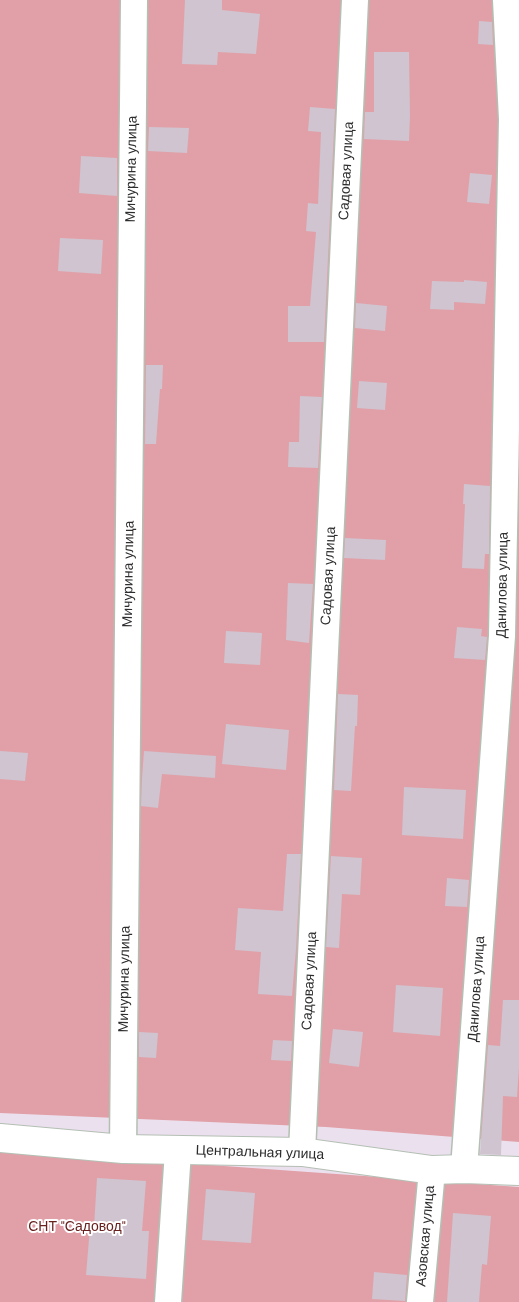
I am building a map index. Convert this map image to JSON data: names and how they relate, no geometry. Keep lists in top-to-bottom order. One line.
{"streets":{"street":["Мичурина улица","Садовая улица","Данилова улица","Центральная улица","Азовская улица"]},"crossings":[["Мичурина улица","Центральная улица"],["Садовая улица","Центральная улица"],["Данилова улица","Центральная улица"],["Центральная улица","Азовская улица"]],"parks":["СНТ \"Садовод\""]}
